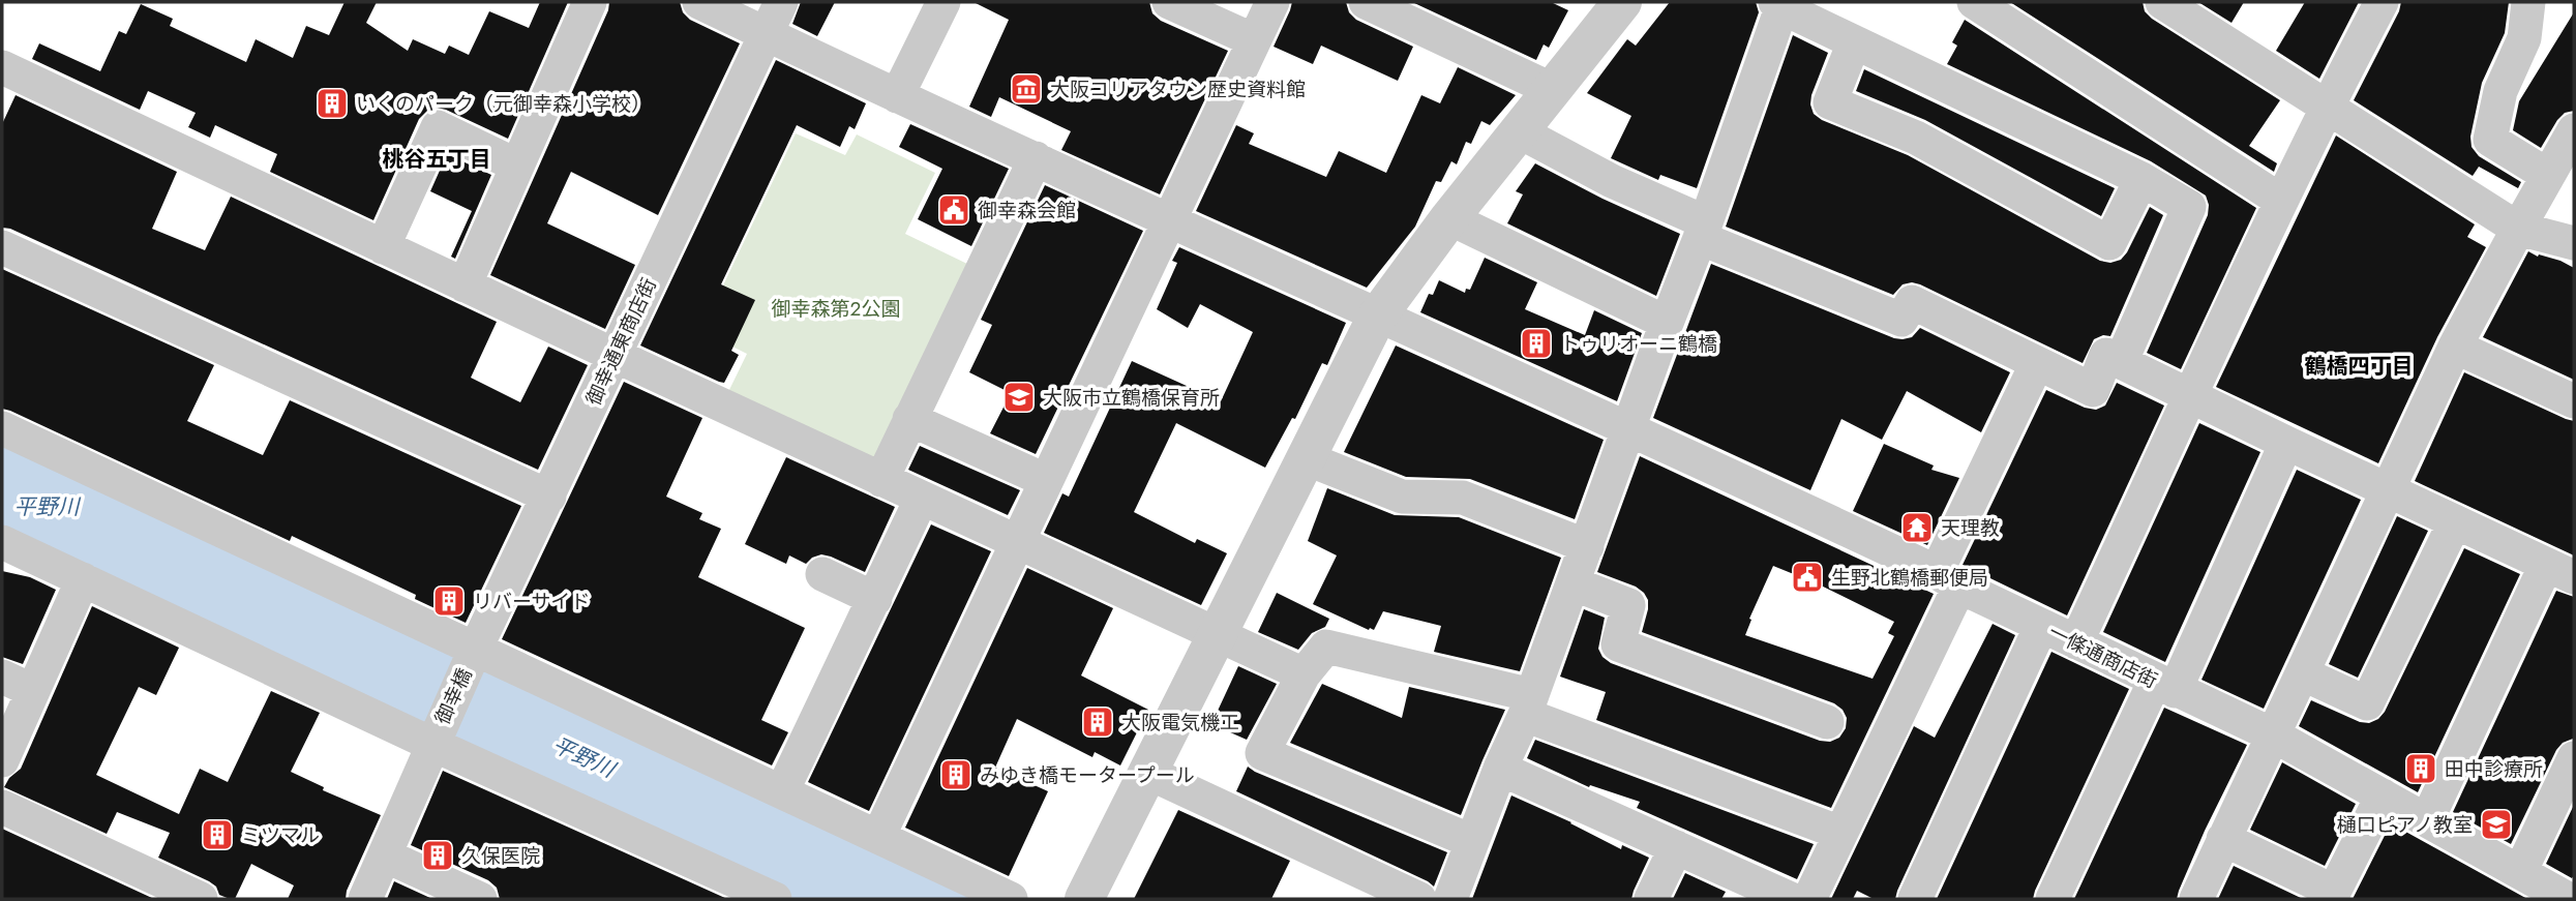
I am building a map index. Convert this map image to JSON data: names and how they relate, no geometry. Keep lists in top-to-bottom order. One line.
{"streets":{"street":["御幸通東商店街","一條通商店街","御幸橋"]},"crossings":[["御幸通東商店街","一條通商店街"],["御幸通東商店街","御幸橋"]],"districts":["桃谷五丁目","鶴橋四丁目"],"water":["平野川"],"parks":["御幸森第2公園"],"places":{"museum":["大阪コリアタウン歴史資料館"],"building":["いくのパーク（元御幸森小学校）","トゥリオーニ鶴橋","リバーサイド","大阪電気機工","田中診療所","みゆき橋モータープール","ミツマル","久保医院"],"public building":["御幸森会館","生野北鶴橋郵便局"],"school or university":["大阪市立鶴橋保育所","樋口ピアノ教室"],"temple":["天理教"]}}
